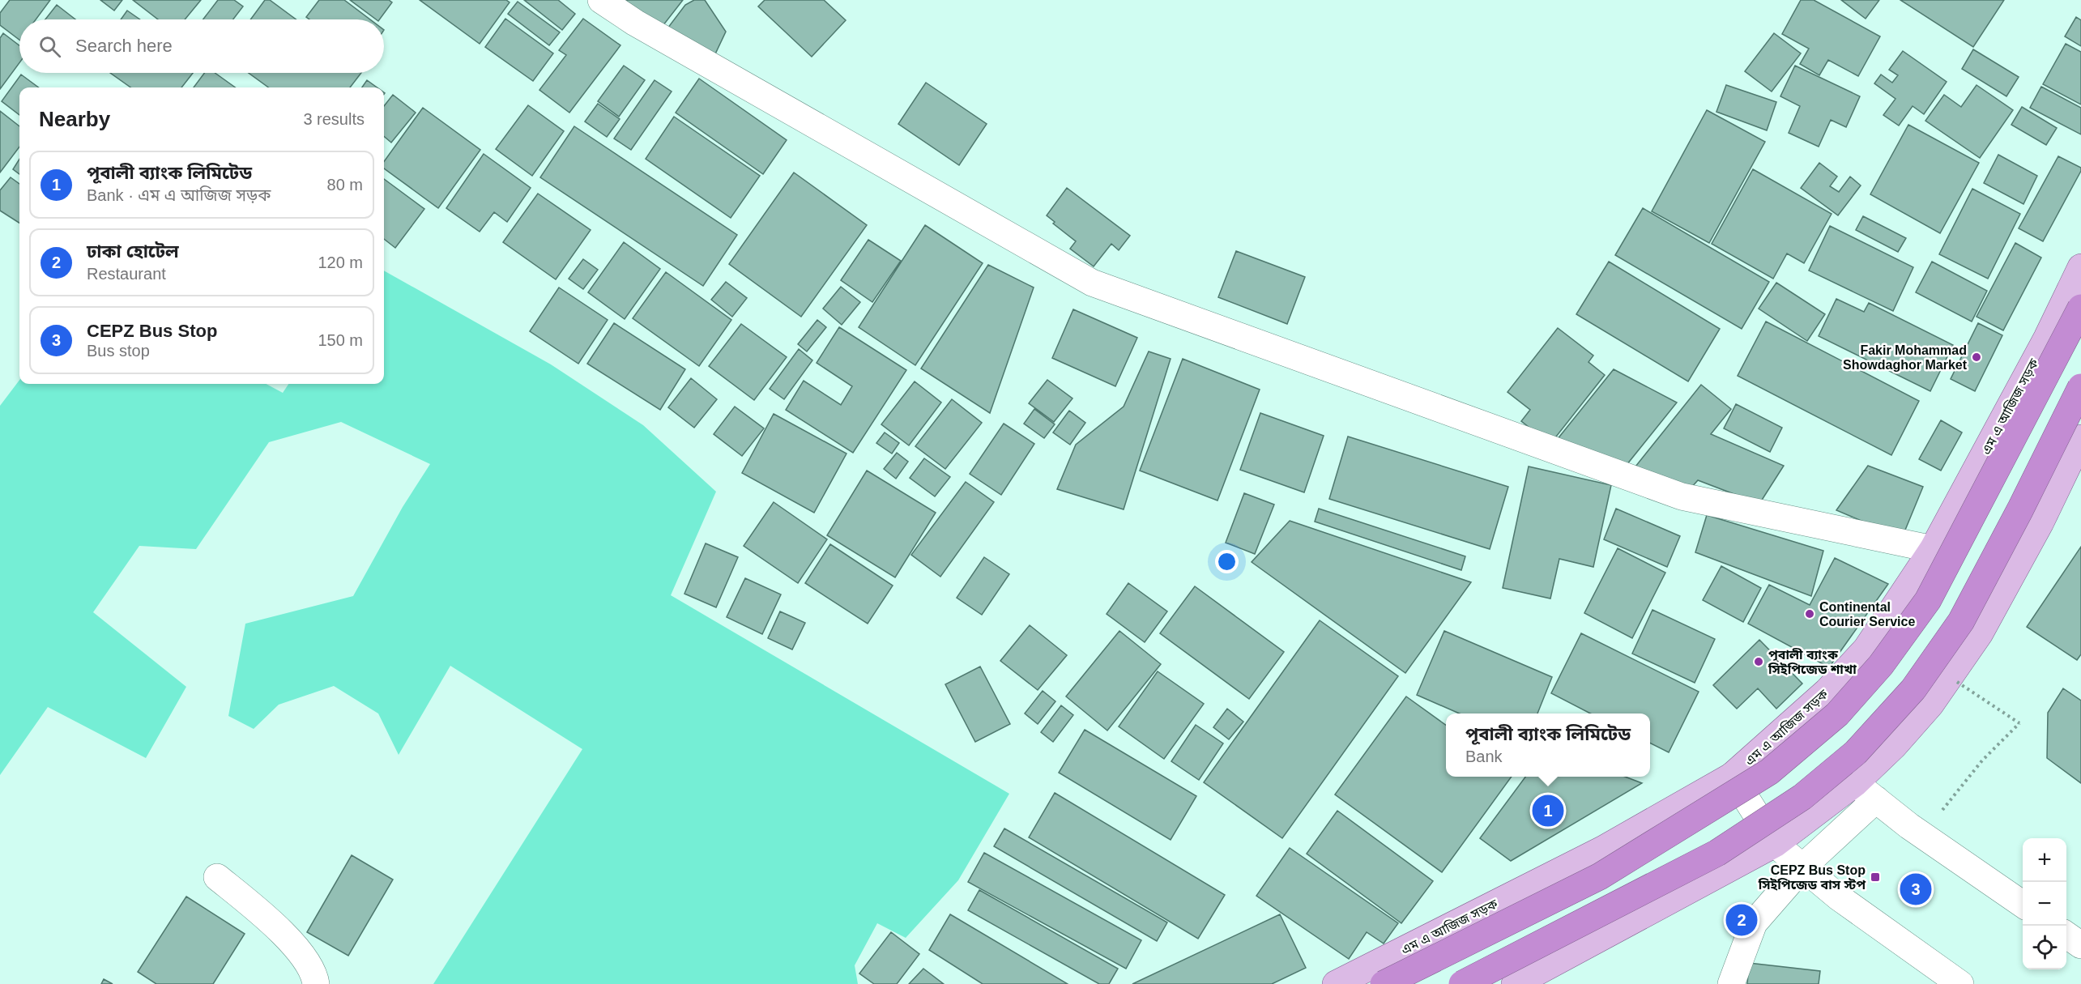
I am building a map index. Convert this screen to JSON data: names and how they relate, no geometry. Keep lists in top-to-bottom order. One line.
{"streets":{"main road":["এম এ আজিজ সড়ক"]},"places":{"other":["Fakir Mohammad Showdaghor Market","Continental Courier Service","পূবালী ব্যাংক সিইপিজেড শাখা"],"transit":["CEPZ Bus Stop সিইপিজেড বাস স্টপ"]},"page":{"search":"Search here","heading":["Nearby","3 results"],"list":[{"mark":"1","name":"পূবালী ব্যাংক লিমিটেড","note":"Bank · এম এ আজিজ সড়ক","value":"80 m"},{"mark":"2","name":"ঢাকা হোটেল","note":"Restaurant","value":"120 m"},{"mark":"3","name":"CEPZ Bus Stop","note":"Bus stop","value":"150 m"}],"popup":["পূবালী ব্যাংক লিমিটেড","Bank"],"pins":["1","3","2"],"map_buttons":["+","−"]}}
